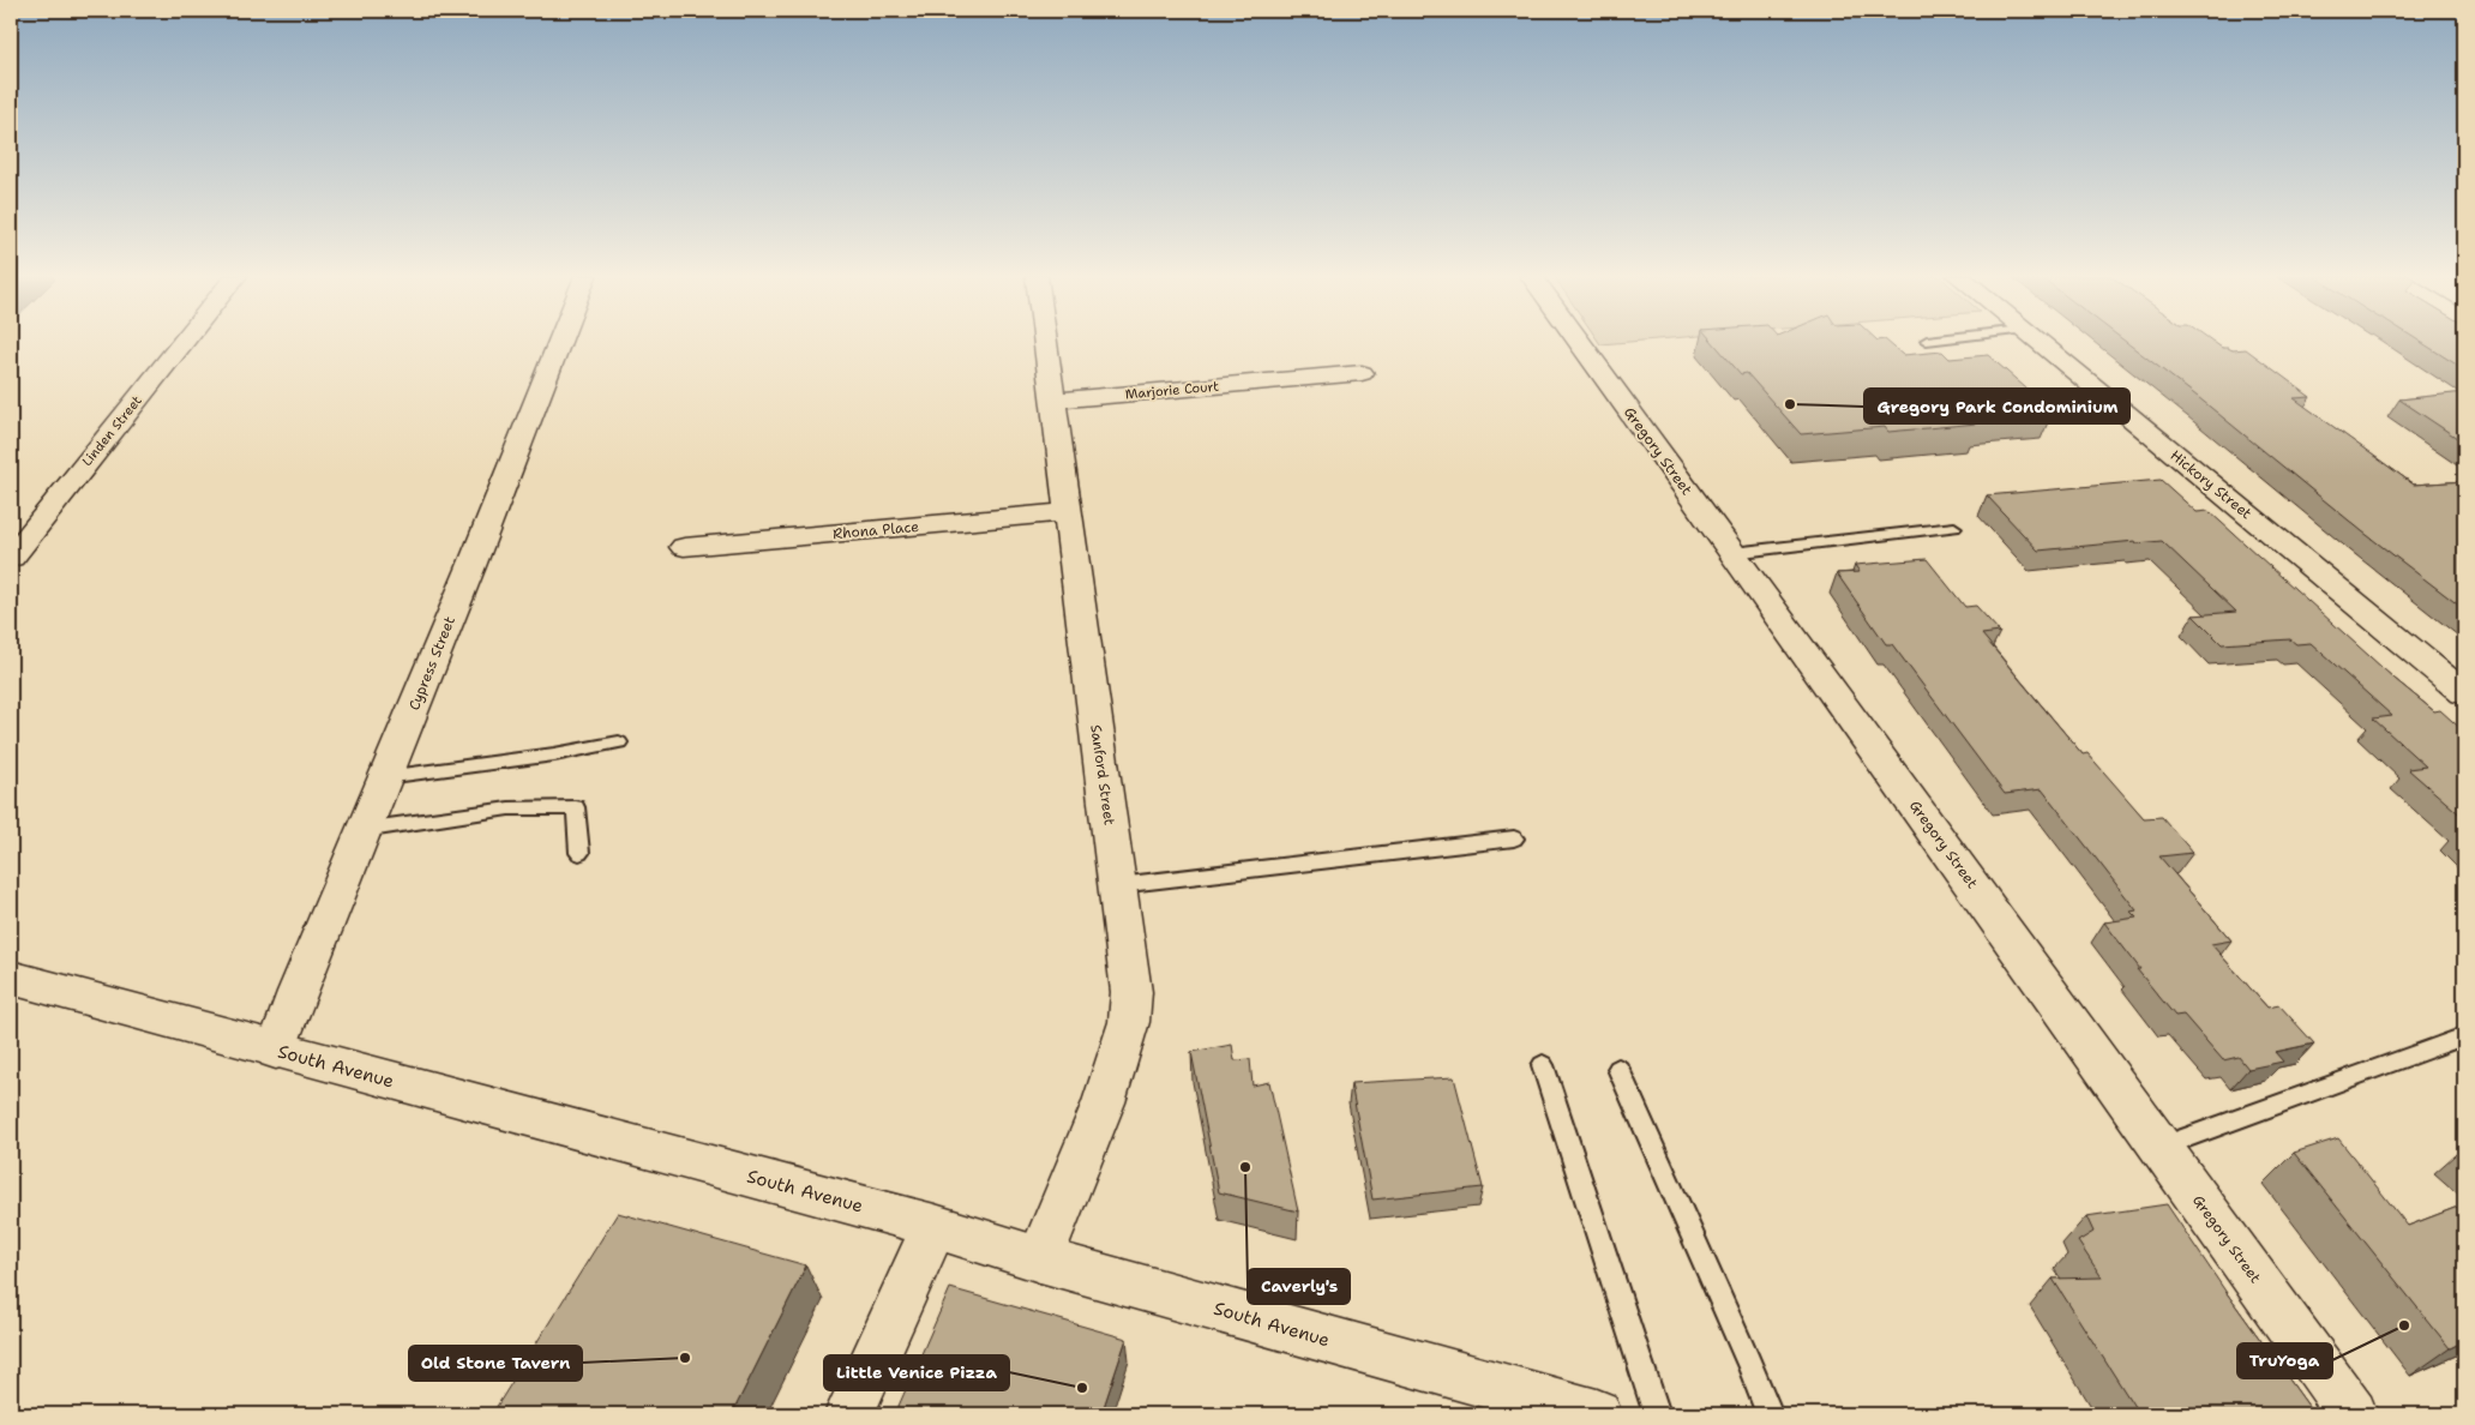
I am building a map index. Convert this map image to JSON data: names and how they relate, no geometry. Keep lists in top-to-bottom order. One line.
{"streets":{"street":["Marjorie Court","Linden Street","Gregory Street","Hickory Street","Rhona Place","Cypress Street","Sanford Street","South Avenue"]},"crossings":[["Marjorie Court","Sanford Street"],["Rhona Place","Sanford Street"],["Cypress Street","South Avenue"],["Sanford Street","South Avenue"]],"places":["Gregory Park Condominium","Caverly's","TruYoga","Old Stone Tavern","Little Venice Pizza"]}
